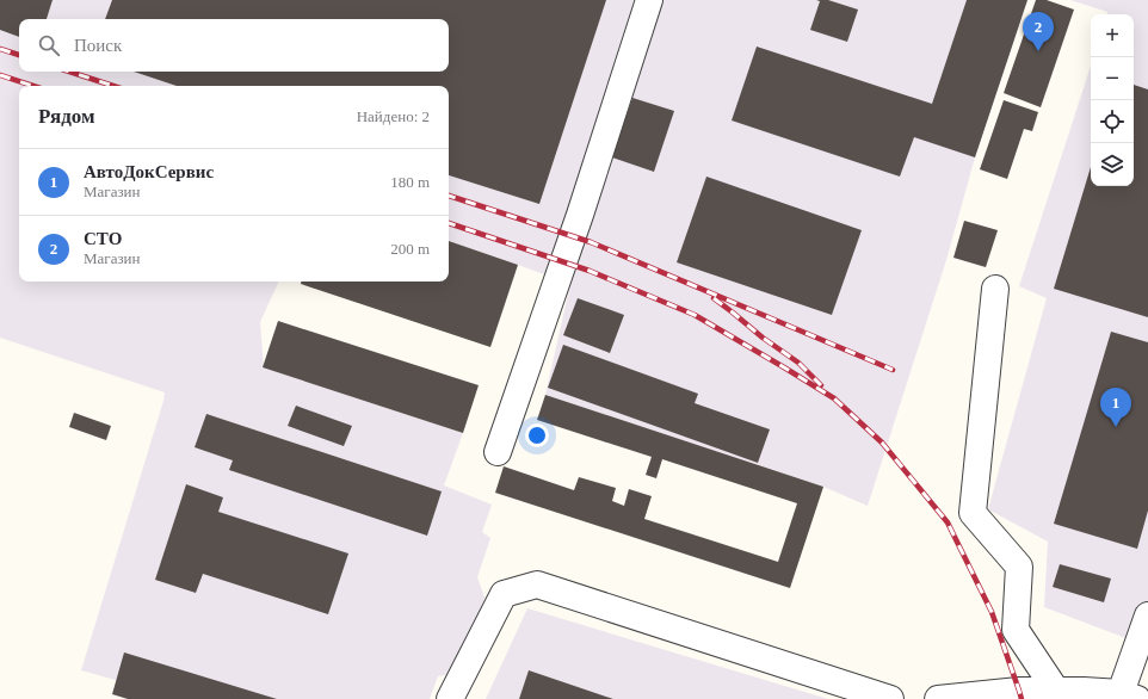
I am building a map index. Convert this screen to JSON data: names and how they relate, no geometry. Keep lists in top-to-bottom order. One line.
{"page":{"pins":["2","1"],"map_buttons":["+","−"],"search":"Поиск","heading":["Рядом","Найдено: 2"],"list":[{"mark":"1","name":"АвтоДокСервис","note":"Магазин","value":"180 m"},{"mark":"2","name":"СТО","note":"Магазин","value":"200 m"}]}}
